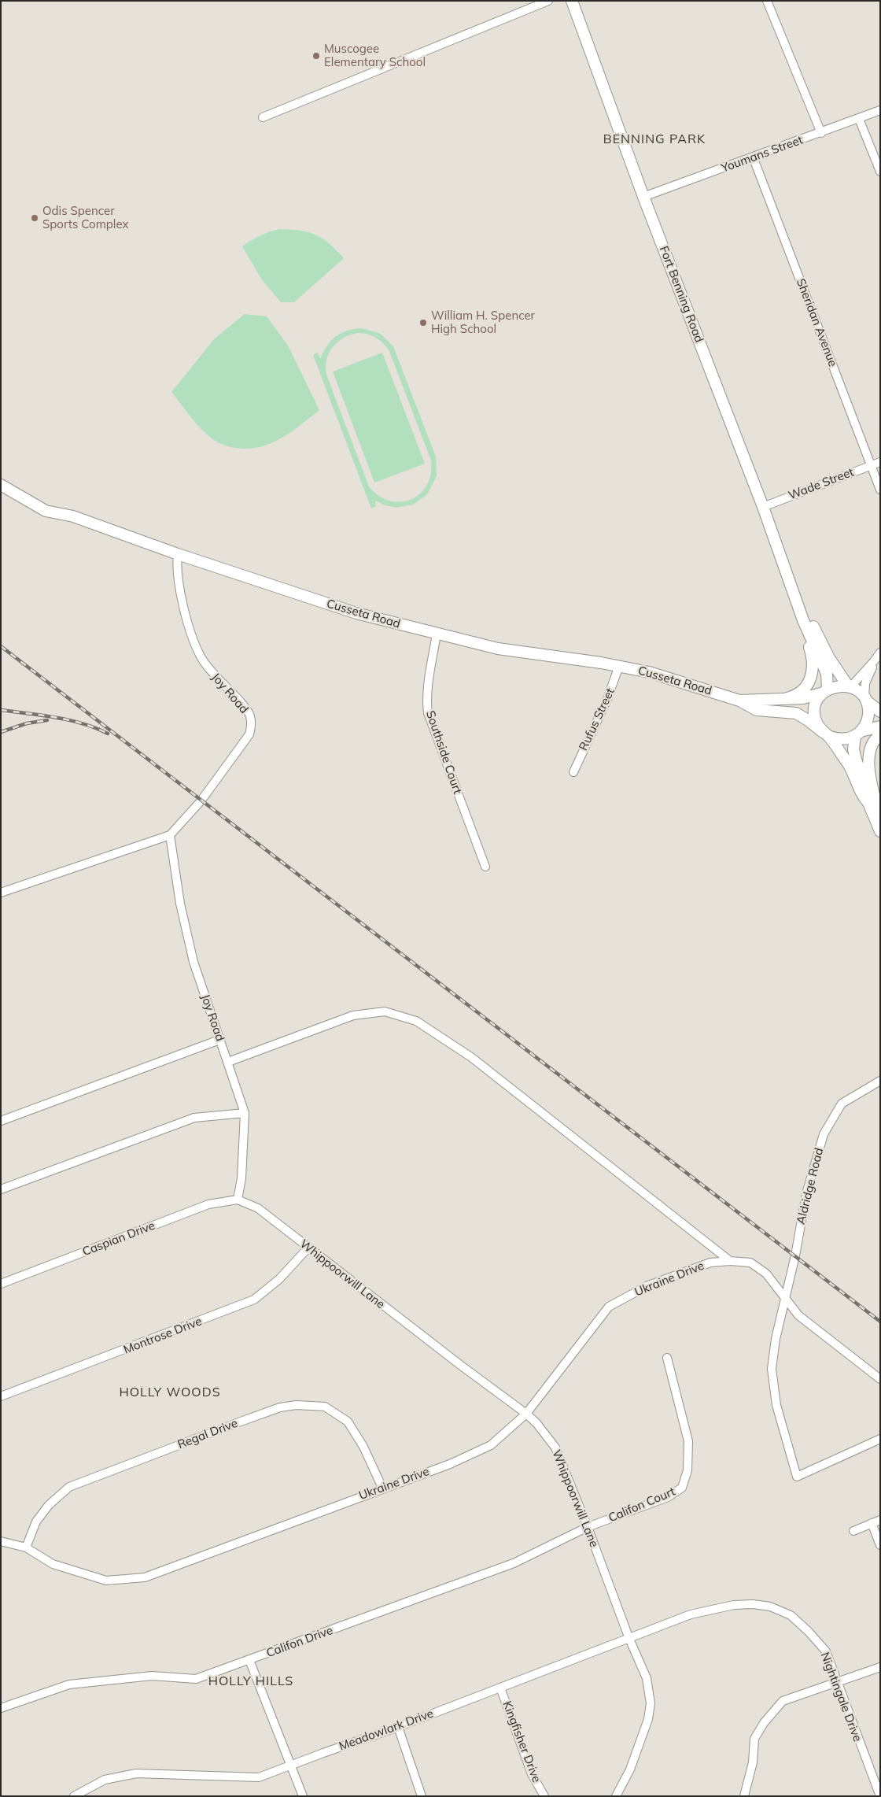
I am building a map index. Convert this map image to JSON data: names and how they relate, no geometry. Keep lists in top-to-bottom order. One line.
{"streets":{"street":["Youmans Street","Fort Benning Road","Sheridan Avenue","Wade Street","Cusseta Road","Joy Road","Rufus Street","Southside Court","Aldridge Road","Caspian Drive","Whippoorwill Lane","Ukraine Drive","Montrose Drive","Regal Drive","Califon Court","Califon Drive","Nightingale Drive","Meadowlark Drive","Kingfisher Drive"]},"crossings":[["Youmans Street","Fort Benning Road"],["Youmans Street","Sheridan Avenue"],["Fort Benning Road","Wade Street"],["Fort Benning Road","Cusseta Road"],["Sheridan Avenue","Wade Street"],["Cusseta Road","Joy Road"],["Cusseta Road","Rufus Street"],["Cusseta Road","Southside Court"],["Joy Road","Caspian Drive"],["Joy Road","Whippoorwill Lane"],["Aldridge Road","Ukraine Drive"],["Caspian Drive","Whippoorwill Lane"],["Whippoorwill Lane","Ukraine Drive"],["Whippoorwill Lane","Montrose Drive"],["Whippoorwill Lane","Califon Court"],["Whippoorwill Lane","Califon Drive"],["Whippoorwill Lane","Meadowlark Drive"],["Ukraine Drive","Regal Drive"],["Califon Court","Califon Drive"],["Nightingale Drive","Meadowlark Drive"],["Meadowlark Drive","Kingfisher Drive"]],"districts":["BENNING PARK","HOLLY WOODS","HOLLY HILLS"],"places":["Muscogee Elementary School","Odis Spencer Sports Complex","William H. Spencer High School"]}
